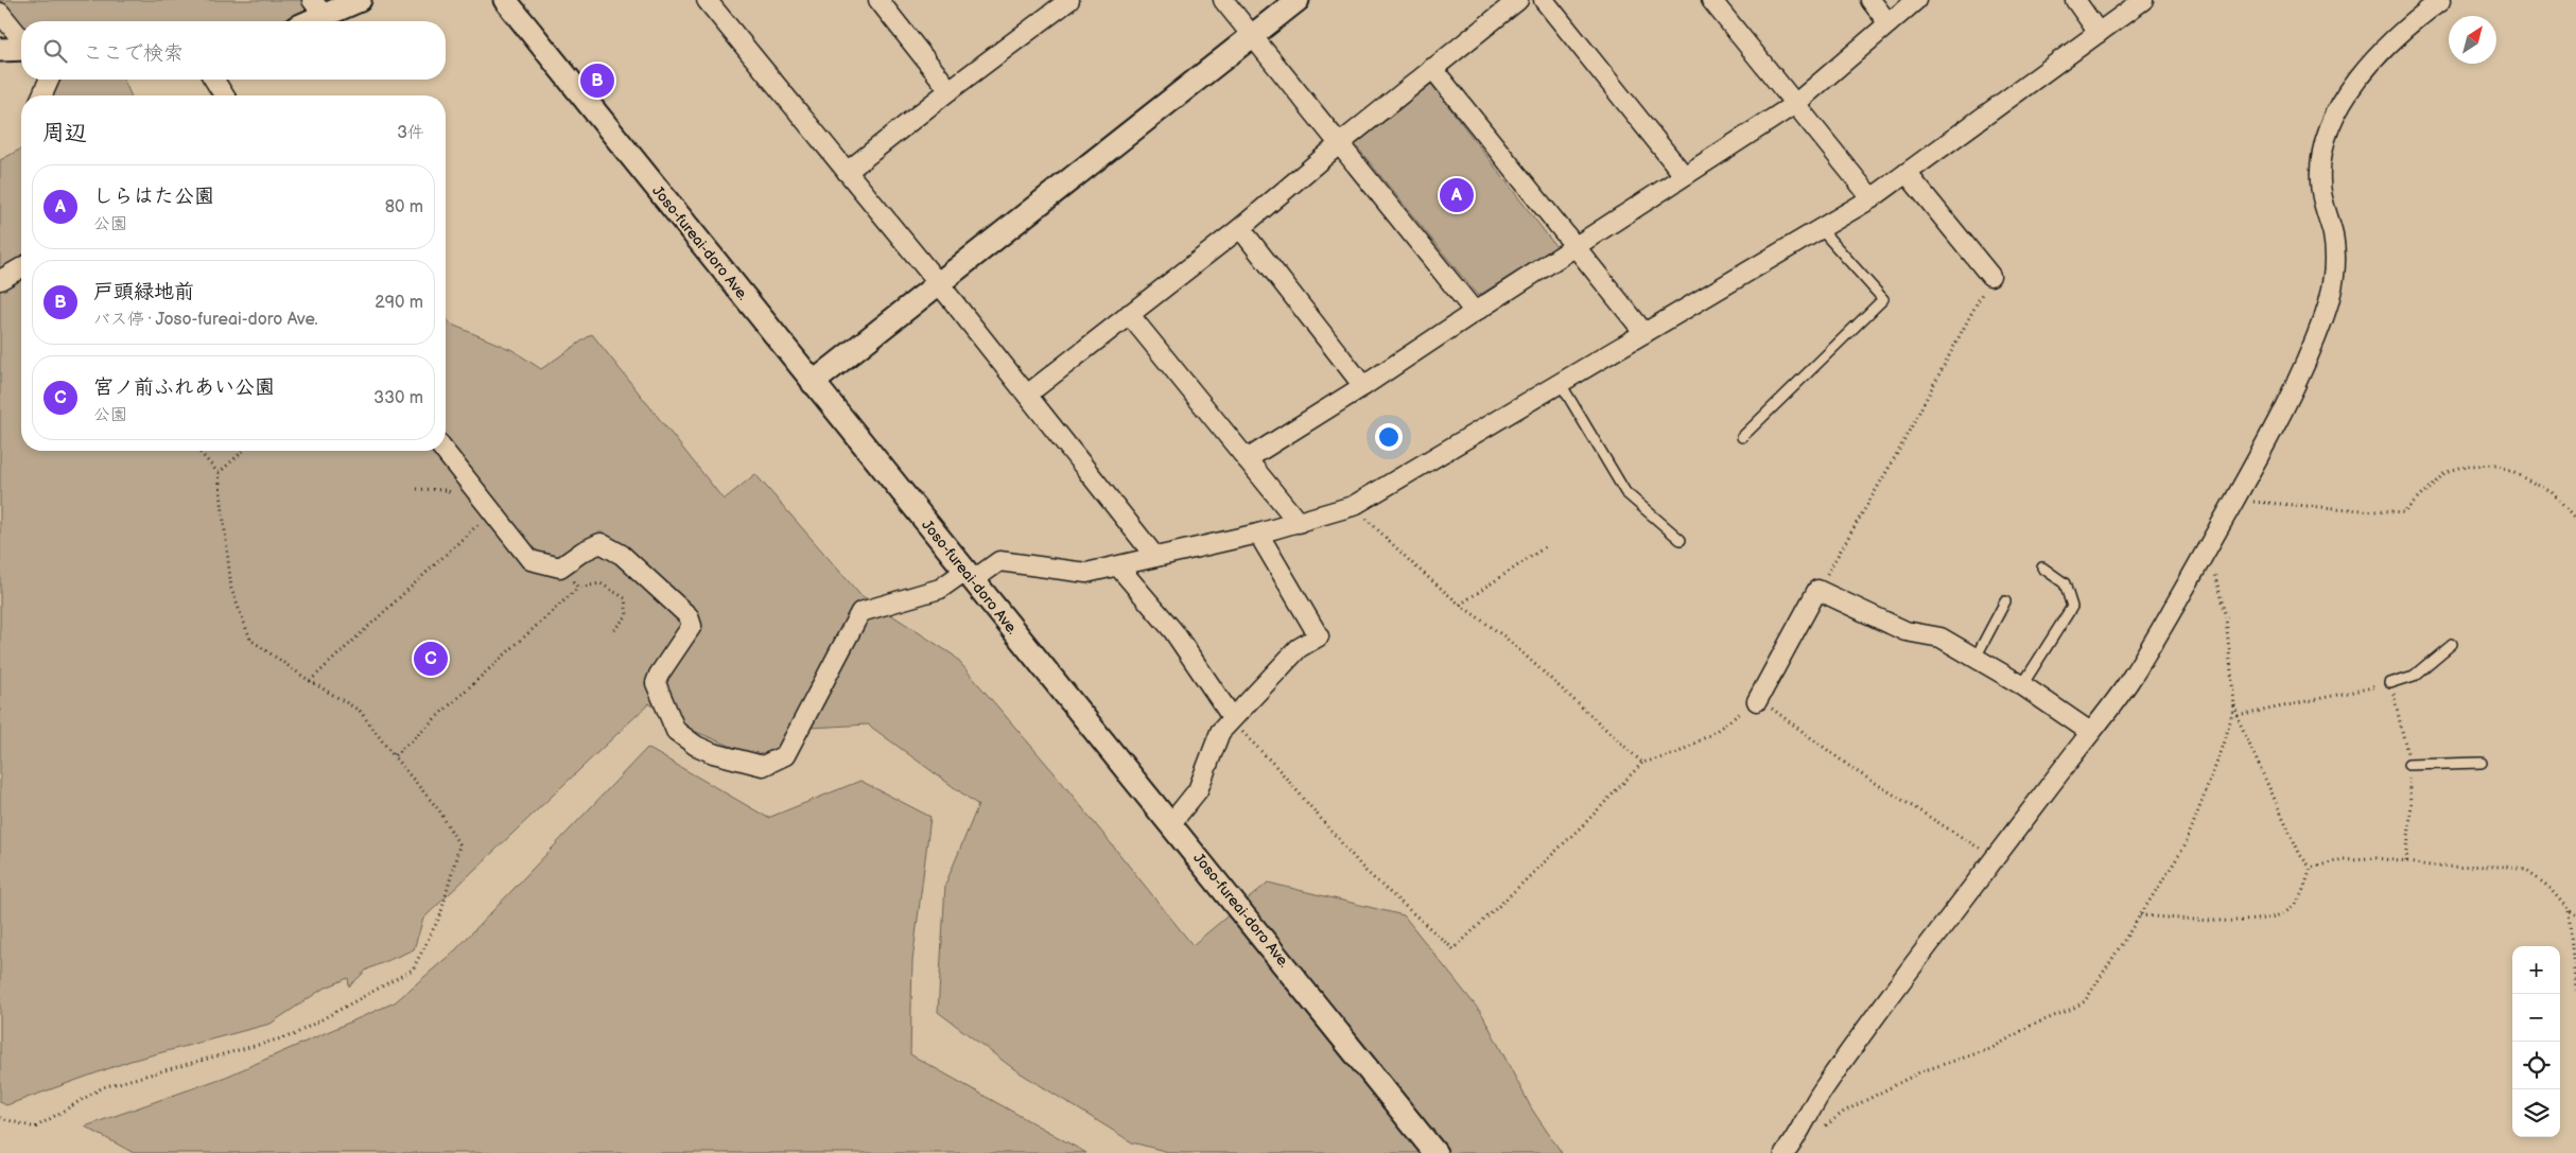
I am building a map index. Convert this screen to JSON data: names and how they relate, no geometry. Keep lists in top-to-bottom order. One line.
{"streets":{"street":["Joso-fureai-doro Ave."]},"north":"top right","page":{"search":"ここで検索","pins":["B","A","C"],"heading":["周辺","3件"],"list":[{"mark":"A","name":"しらはた公園","note":"公園","value":"80 m"},{"mark":"B","name":"戸頭緑地前","note":"バス停 · Joso-fureai-doro Ave.","value":"290 m"},{"mark":"C","name":"宮ノ前ふれあい公園","note":"公園","value":"330 m"}],"map_buttons":["+","−"]}}
